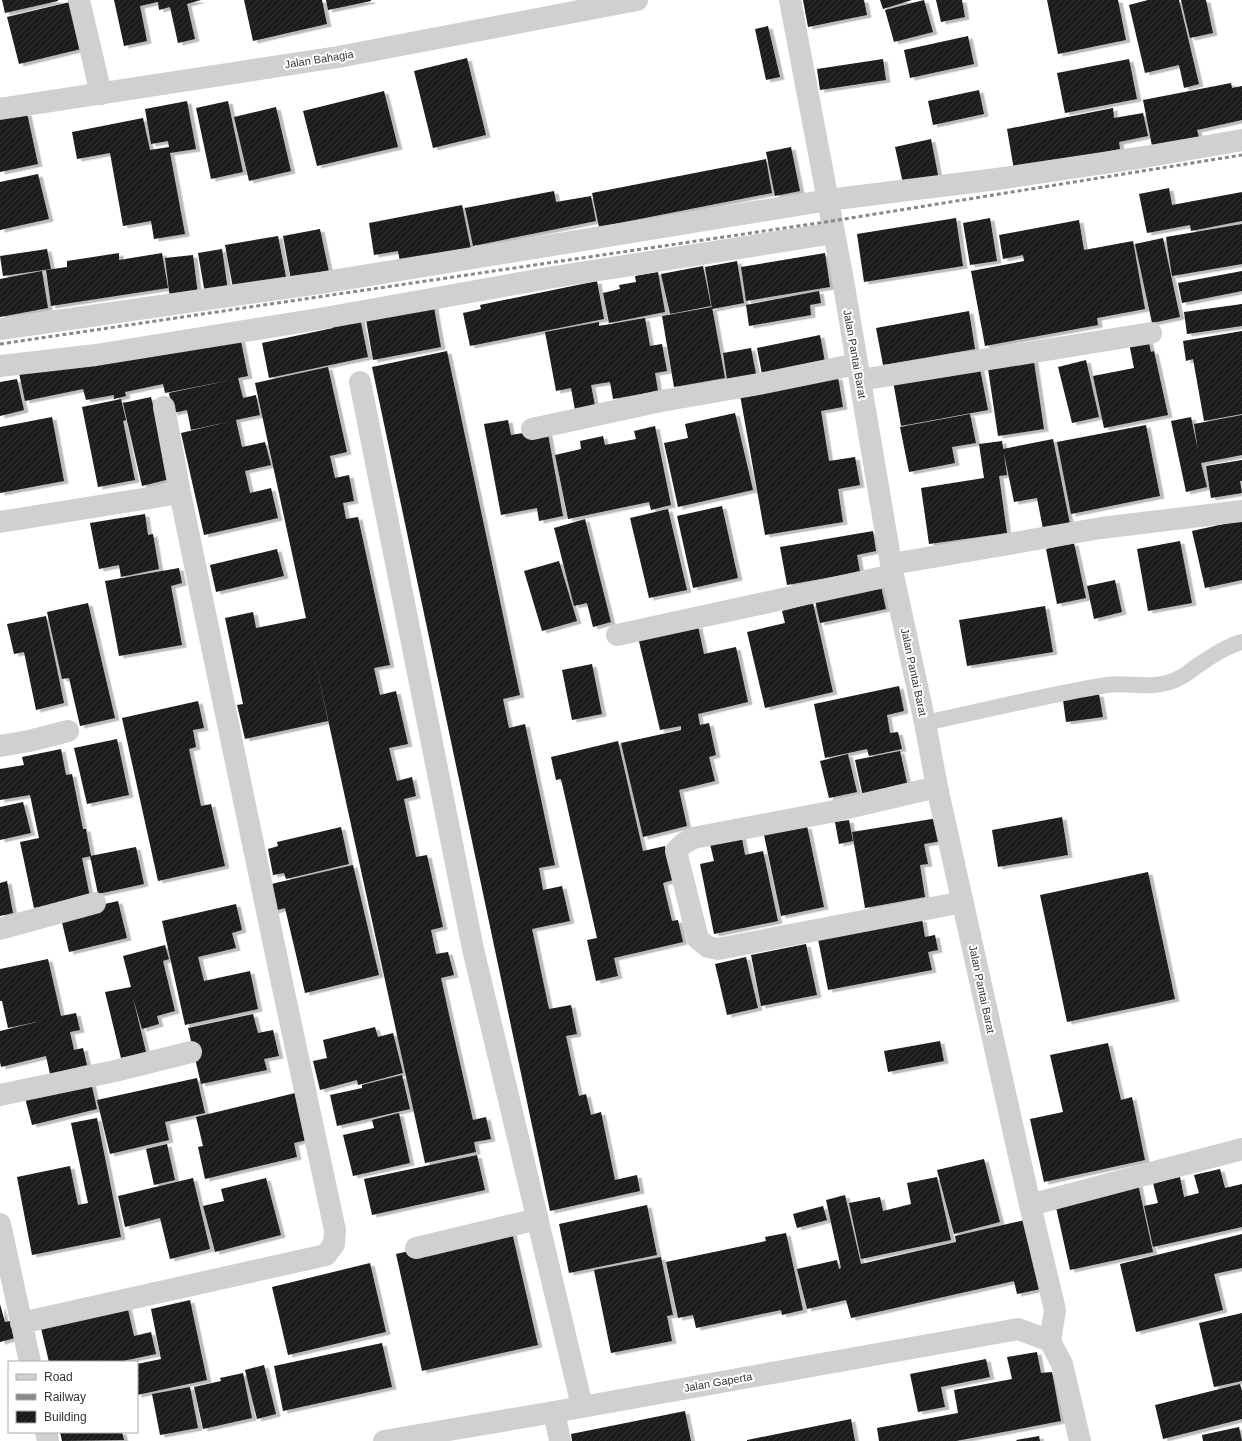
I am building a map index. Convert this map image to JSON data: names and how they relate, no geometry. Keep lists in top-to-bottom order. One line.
{"streets":{"street":["Jalan Bahagia","Jalan Pantai Barat","Jalan Gaperta"]},"crossings":[["Jalan Pantai Barat","Jalan Gaperta"]],"legend":["Road","Railway","Building"]}
